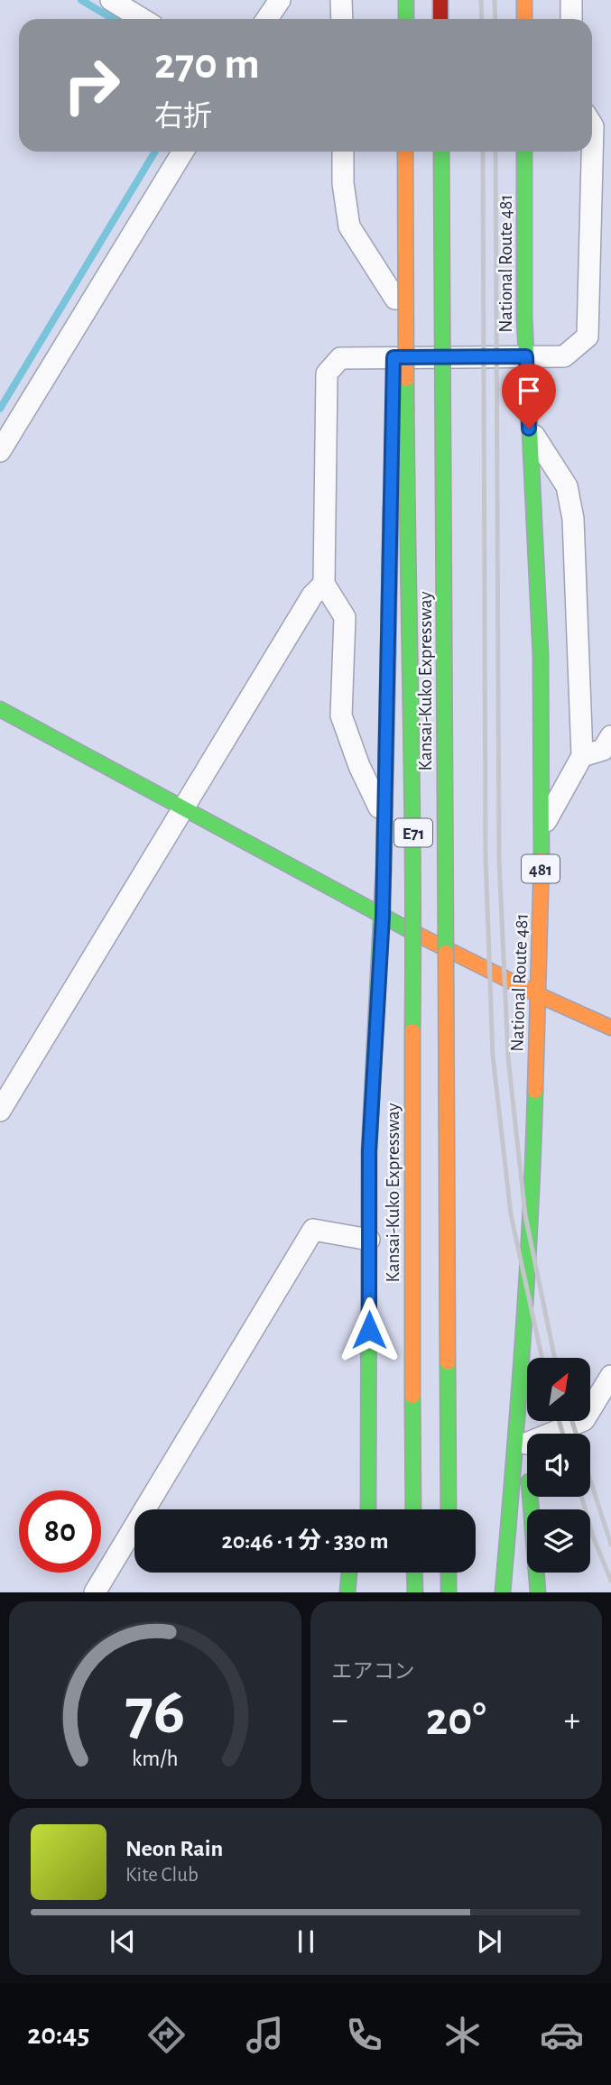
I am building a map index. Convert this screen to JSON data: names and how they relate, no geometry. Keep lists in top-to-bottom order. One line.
{"streets":{"main road":["National Route 481","Kansai-Kuko Expressway","E71","481"]},"crossings":[["National Route 481","481"]],"north":"top right","page":{"turn":["270 m","右折"],"limit":"80","trip":"20:46 · 1 分 · 330 m","tile":"エアコン","heat":["−","20°","+"],"song":["Neon Rain","Kite Club"],"tabs":"20:45","gauge":["76","km/h"]}}
